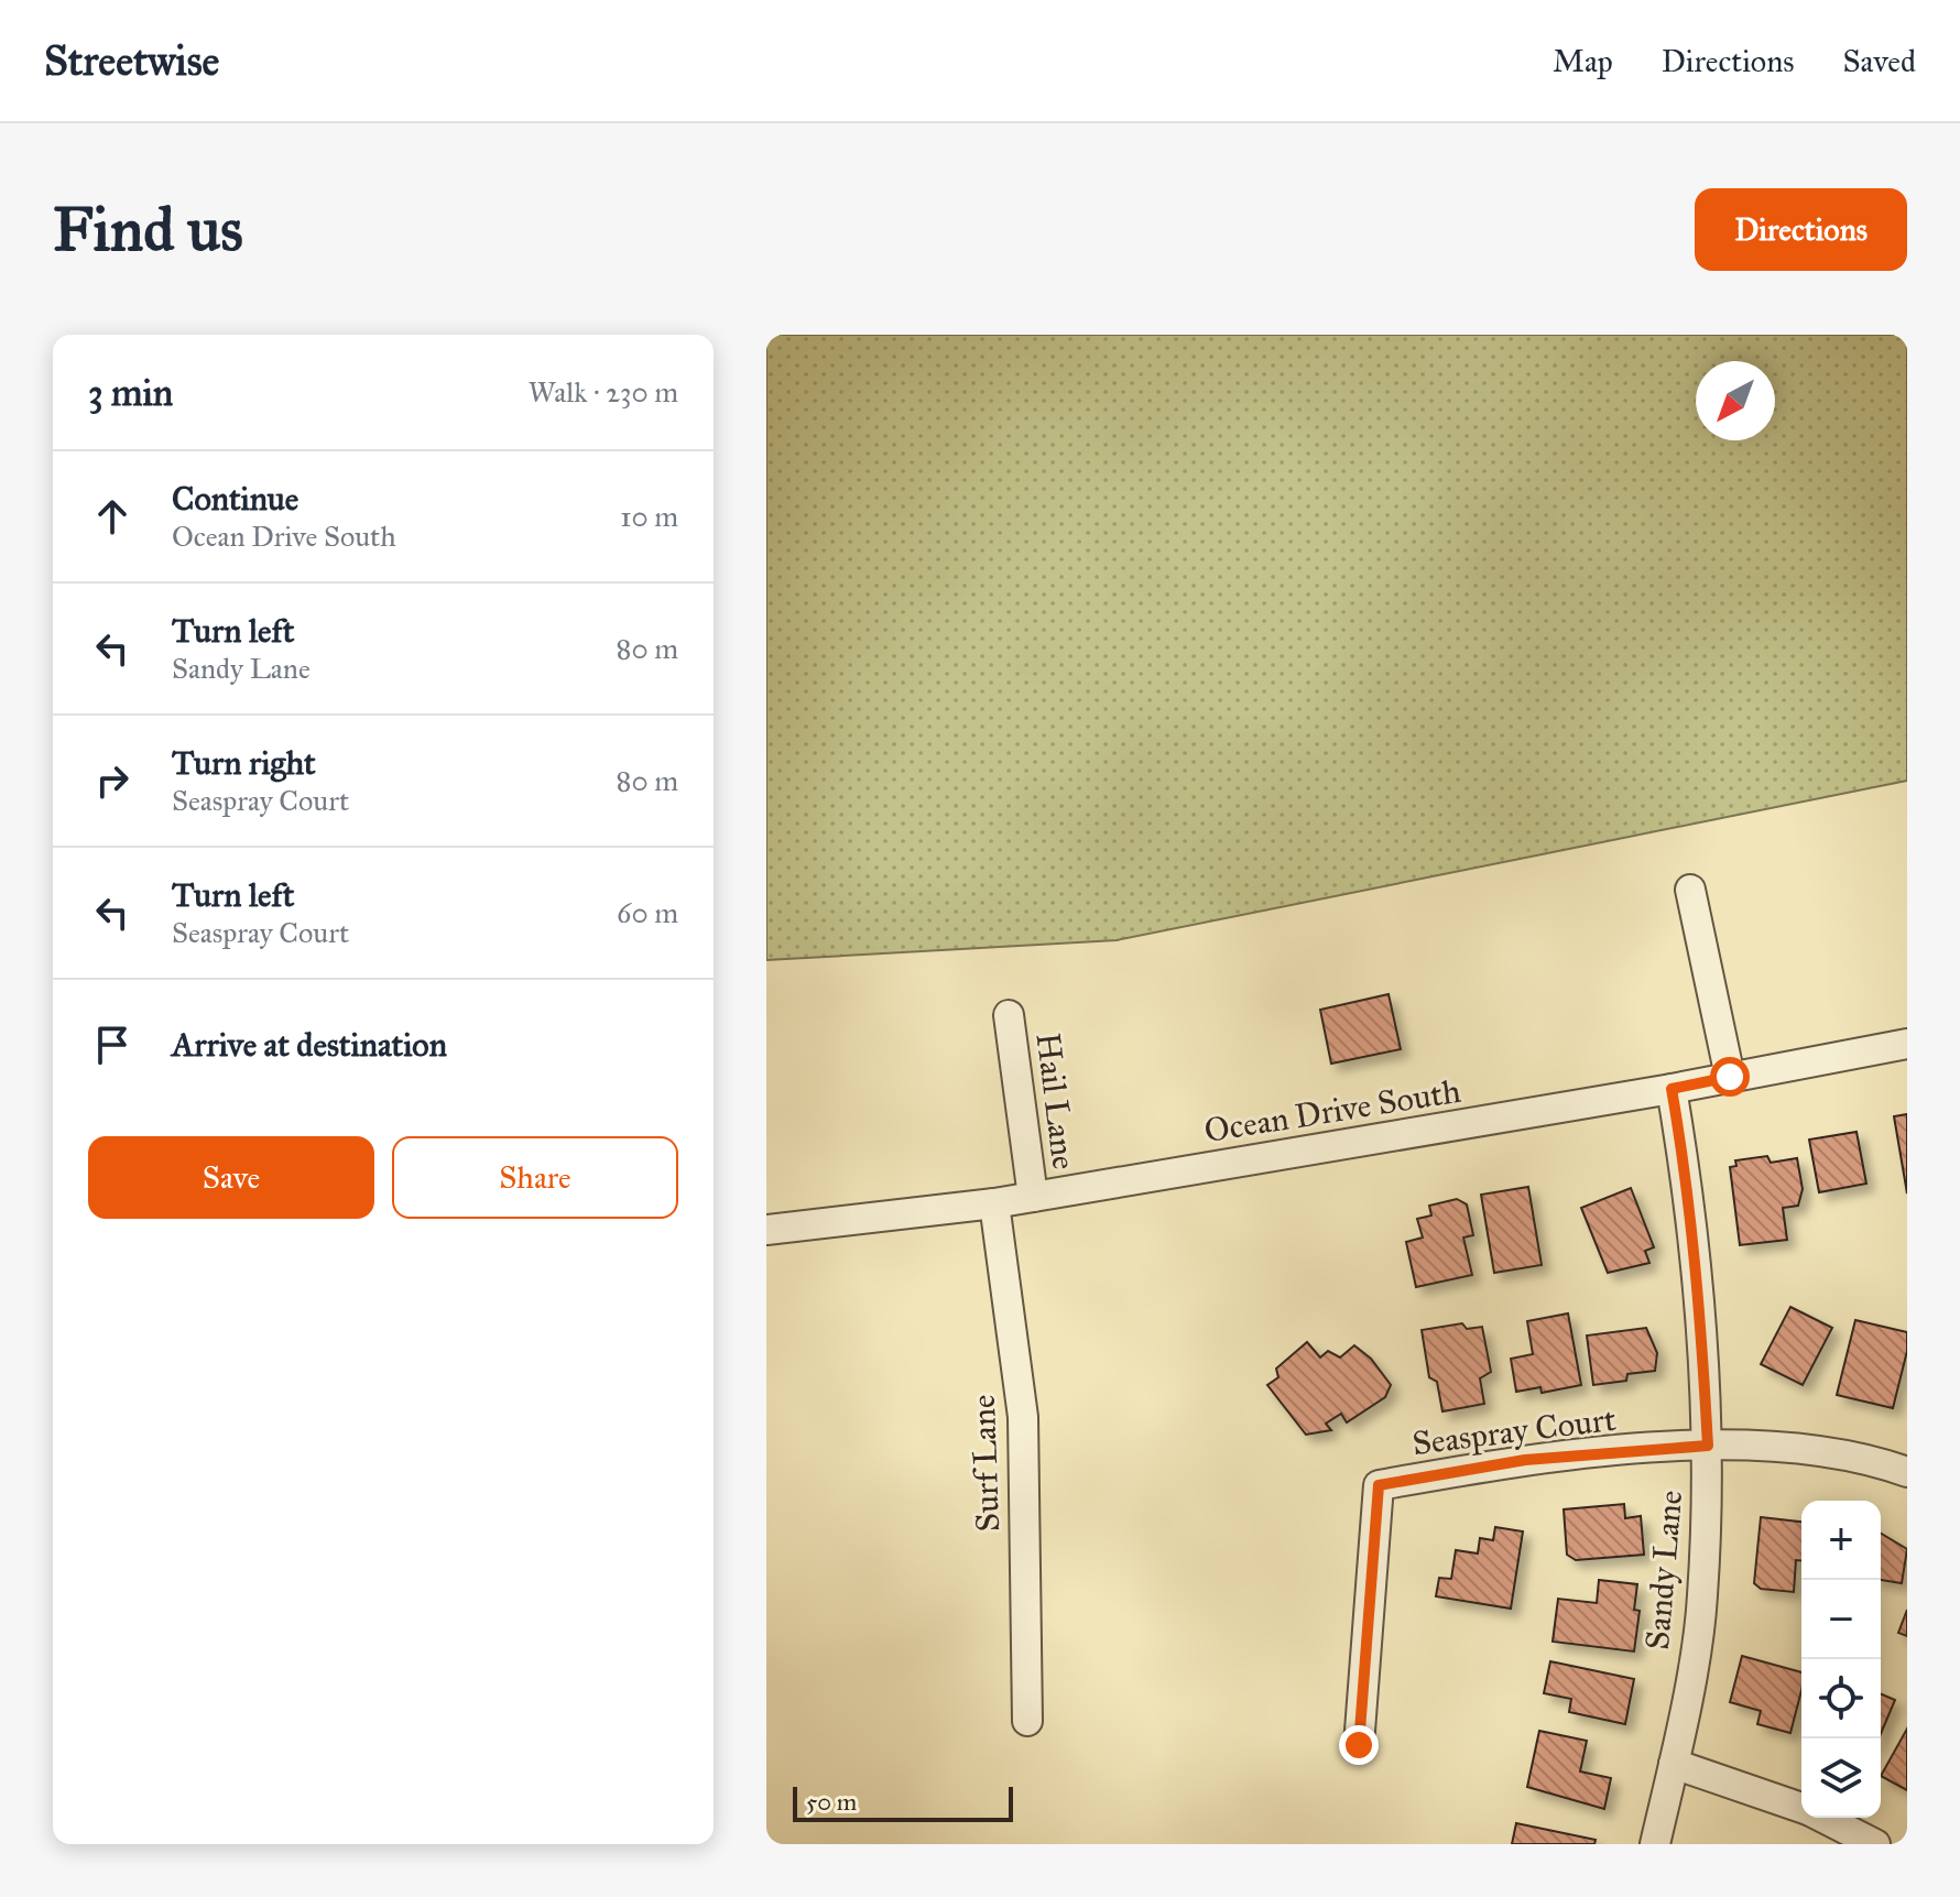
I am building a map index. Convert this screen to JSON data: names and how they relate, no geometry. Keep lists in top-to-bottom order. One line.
{"streets":{"street":["Hail Lane","Ocean Drive South","Seaspray Court","Surf Lane","Sandy Lane"]},"crossings":[["Hail Lane","Ocean Drive South"],["Ocean Drive South","Surf Lane"],["Ocean Drive South","Sandy Lane"],["Seaspray Court","Sandy Lane"]],"scale_bar":"50 m","north":"bottom left","page":{"header":"Streetwise","nav":["Map","Directions","Saved"],"buttons":["Directions",["Save","Share"]],"title":"Find us","heading":["3 min","Walk · 230 m"],"list":[["Continue","Ocean Drive South","10 m"],["Turn left","Sandy Lane","80 m"],["Turn right","Seaspray Court","80 m"],["Turn left","Seaspray Court","60 m"],"Arrive at destination"],"map_buttons":["+","−"],"scale":"50 m"}}
